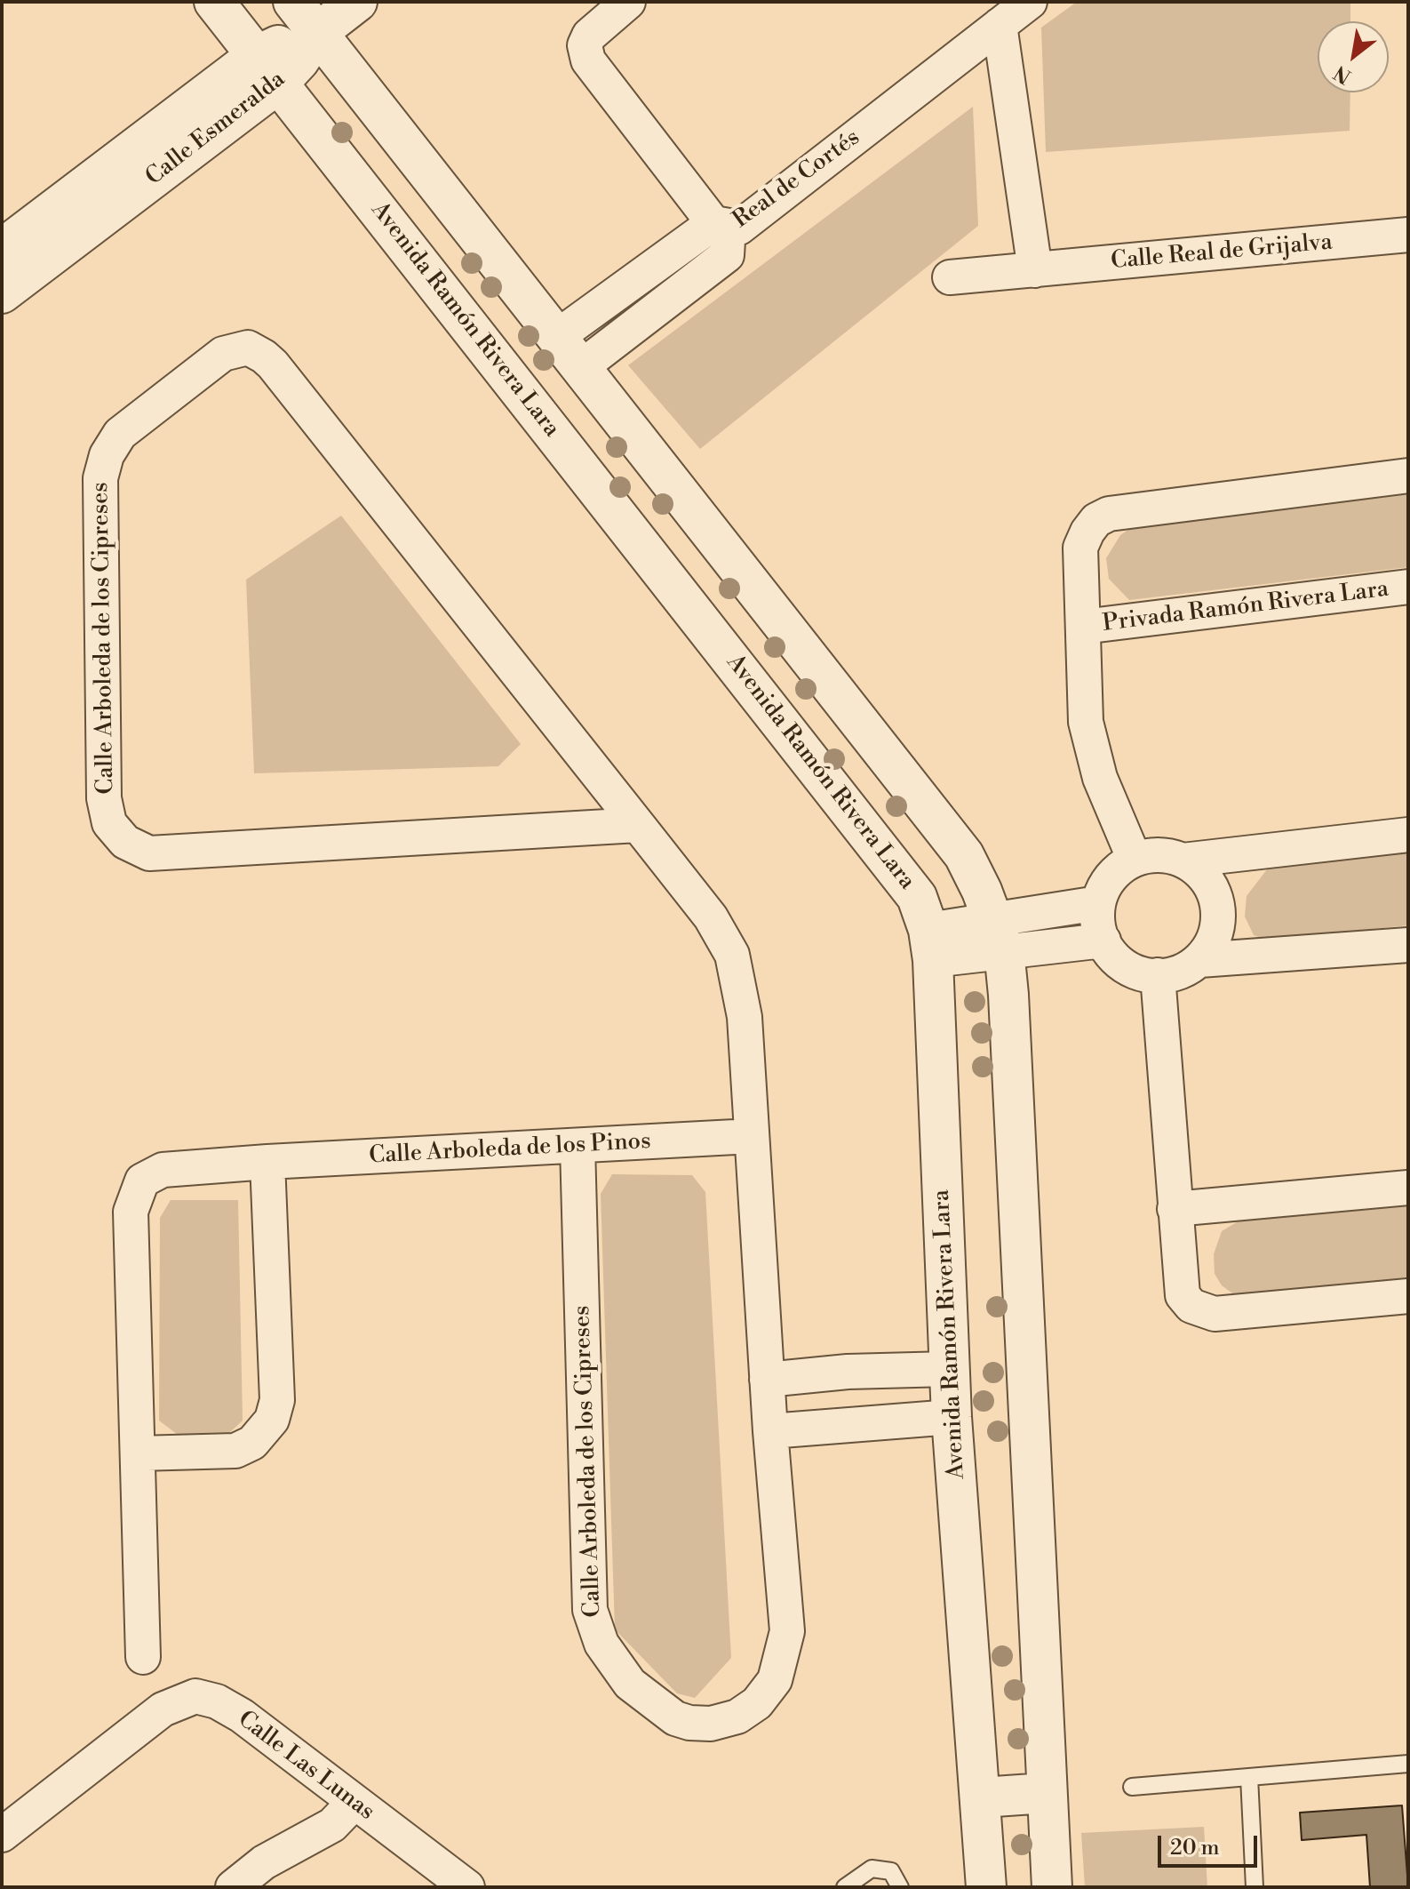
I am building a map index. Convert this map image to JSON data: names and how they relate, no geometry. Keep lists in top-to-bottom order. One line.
{"streets":{"street":["Calle Esmeralda","Real de Cortés","Calle Real de Grijalva","Avenida Ramón Rivera Lara","Privada Ramón Rivera Lara","Calle Arboleda de los Cipreses","Calle Arboleda de los Pinos","Calle Las Lunas"]},"crossings":[["Calle Esmeralda","Avenida Ramón Rivera Lara"],["Calle Arboleda de los Cipreses","Calle Arboleda de los Pinos"]],"scale_bar":"20 m","north":"bottom left"}
